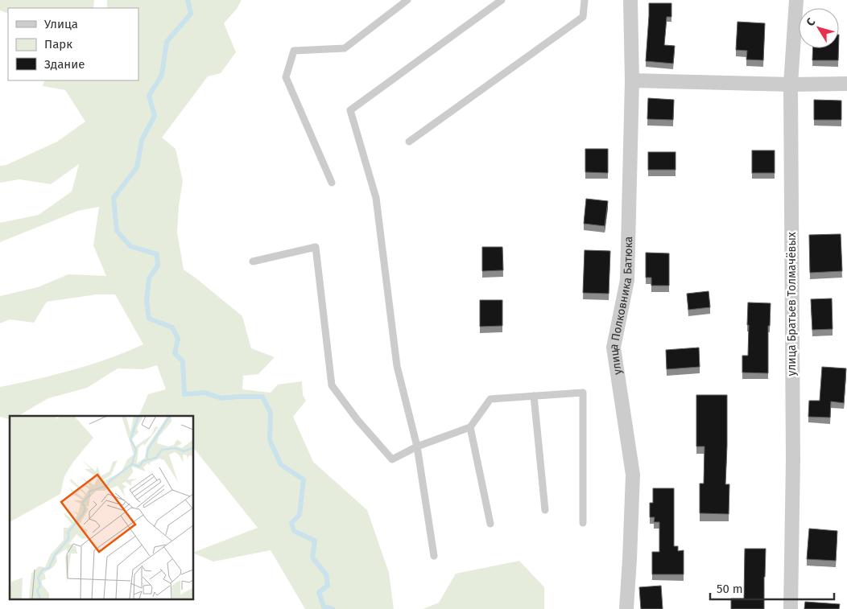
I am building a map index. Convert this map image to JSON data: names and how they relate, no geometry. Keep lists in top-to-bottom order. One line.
{"streets":{"street":["улица Братьев Толмачёвых","улица Полковника Батюка"]},"legend":["Улица","Парк","Здание"],"scale_bar":"50 m","north":"top left"}
